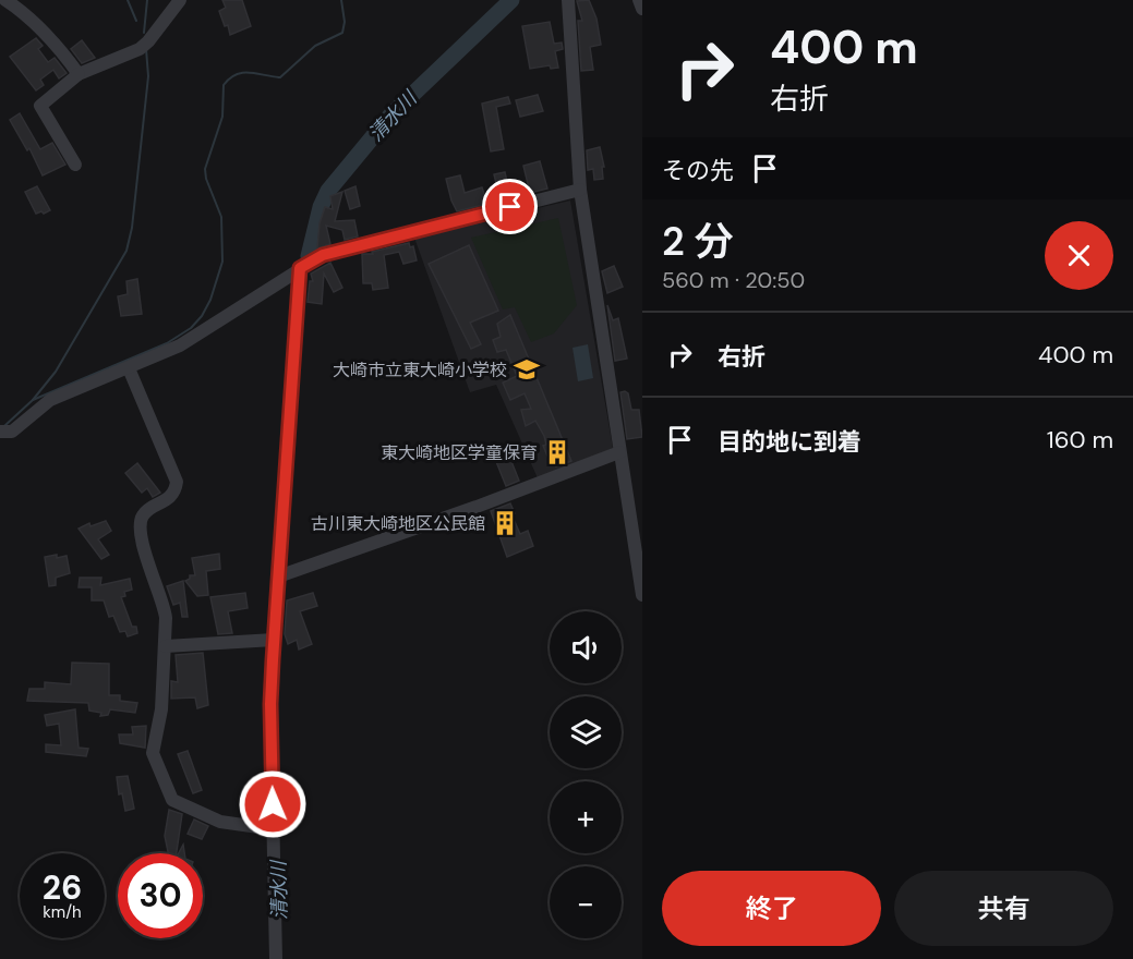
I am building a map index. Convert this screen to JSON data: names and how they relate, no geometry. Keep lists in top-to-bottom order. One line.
{"water":["清水川"],"places":{"school or university":["大崎市立東大崎小学校"],"building":["東大崎地区学童保育","古川東大崎地区公民館"]},"page":{"turn":["400 m","右折"],"then":"その先","heading":["2 分","560 m · 20:50"],"list":[{"name":"右折","value":"400 m"},{"name":"目的地に到着","value":"160 m"}],"map_buttons":["+","−"],"speed":"26 km/h","limit":"30","buttons":["終了","共有"]}}
